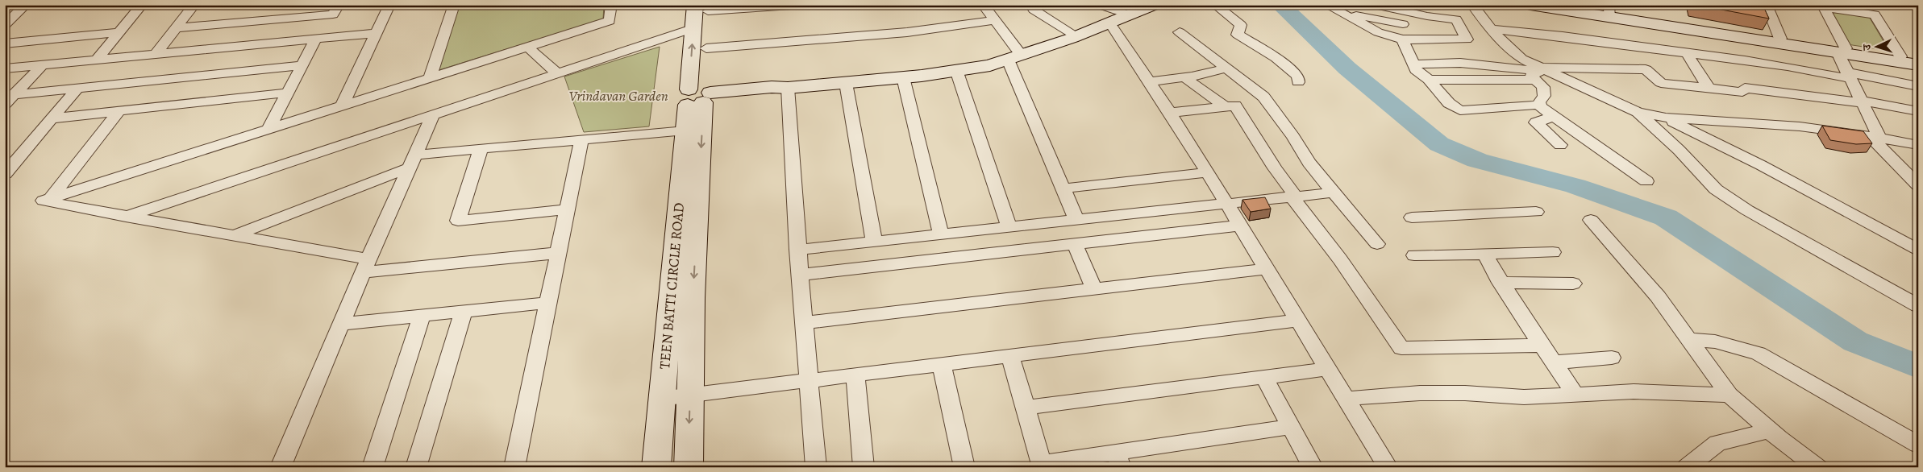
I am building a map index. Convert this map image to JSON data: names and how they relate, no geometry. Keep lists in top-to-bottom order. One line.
{"streets":{"street":["TEEN BATTI CIRCLE ROAD"]},"parks":["Vrindavan Garden"],"north":"left"}
